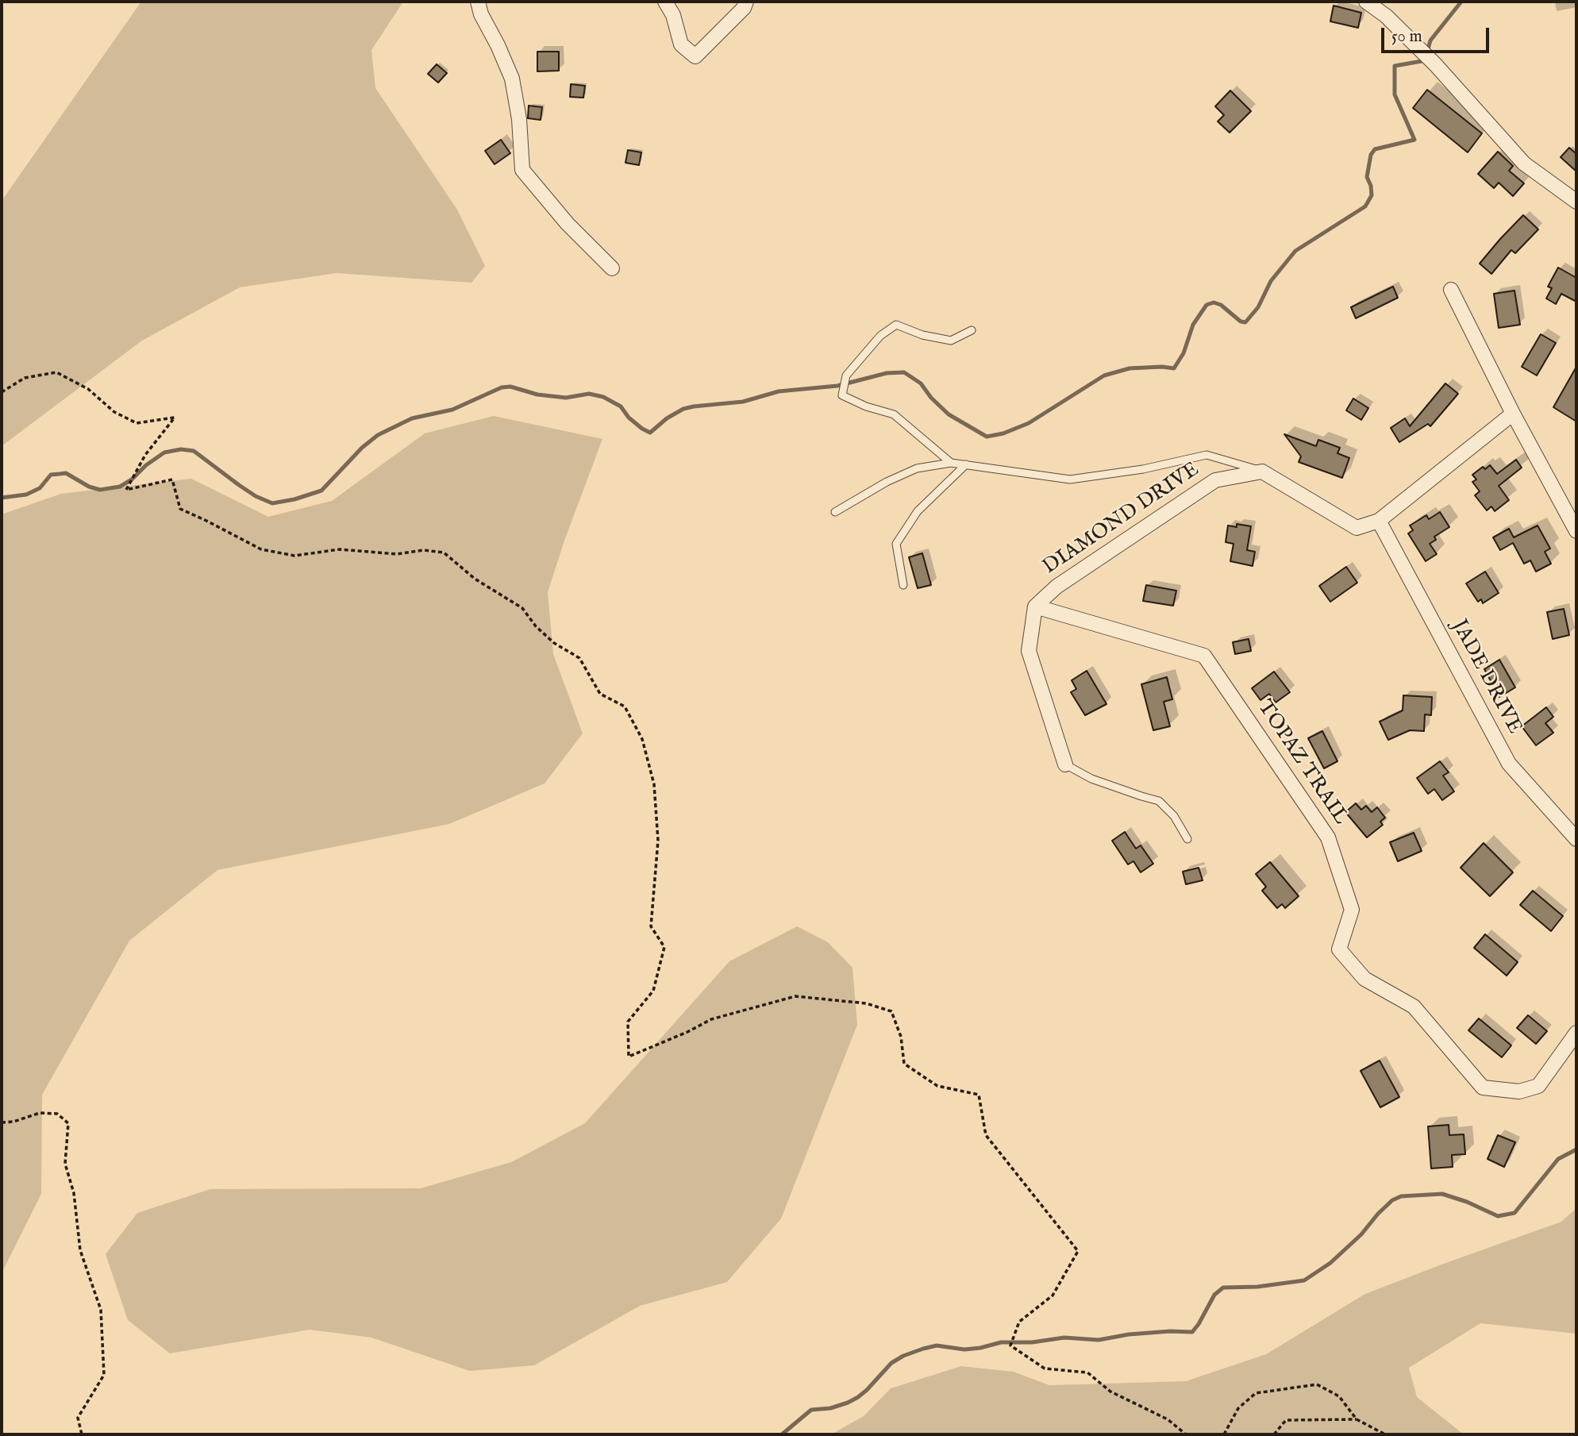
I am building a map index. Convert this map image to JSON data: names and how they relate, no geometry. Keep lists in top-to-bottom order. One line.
{"streets":{"street":["DIAMOND DRIVE","JADE DRIVE","TOPAZ TRAIL"]},"crossings":[["DIAMOND DRIVE","TOPAZ TRAIL"]],"scale_bar":"50 m"}
